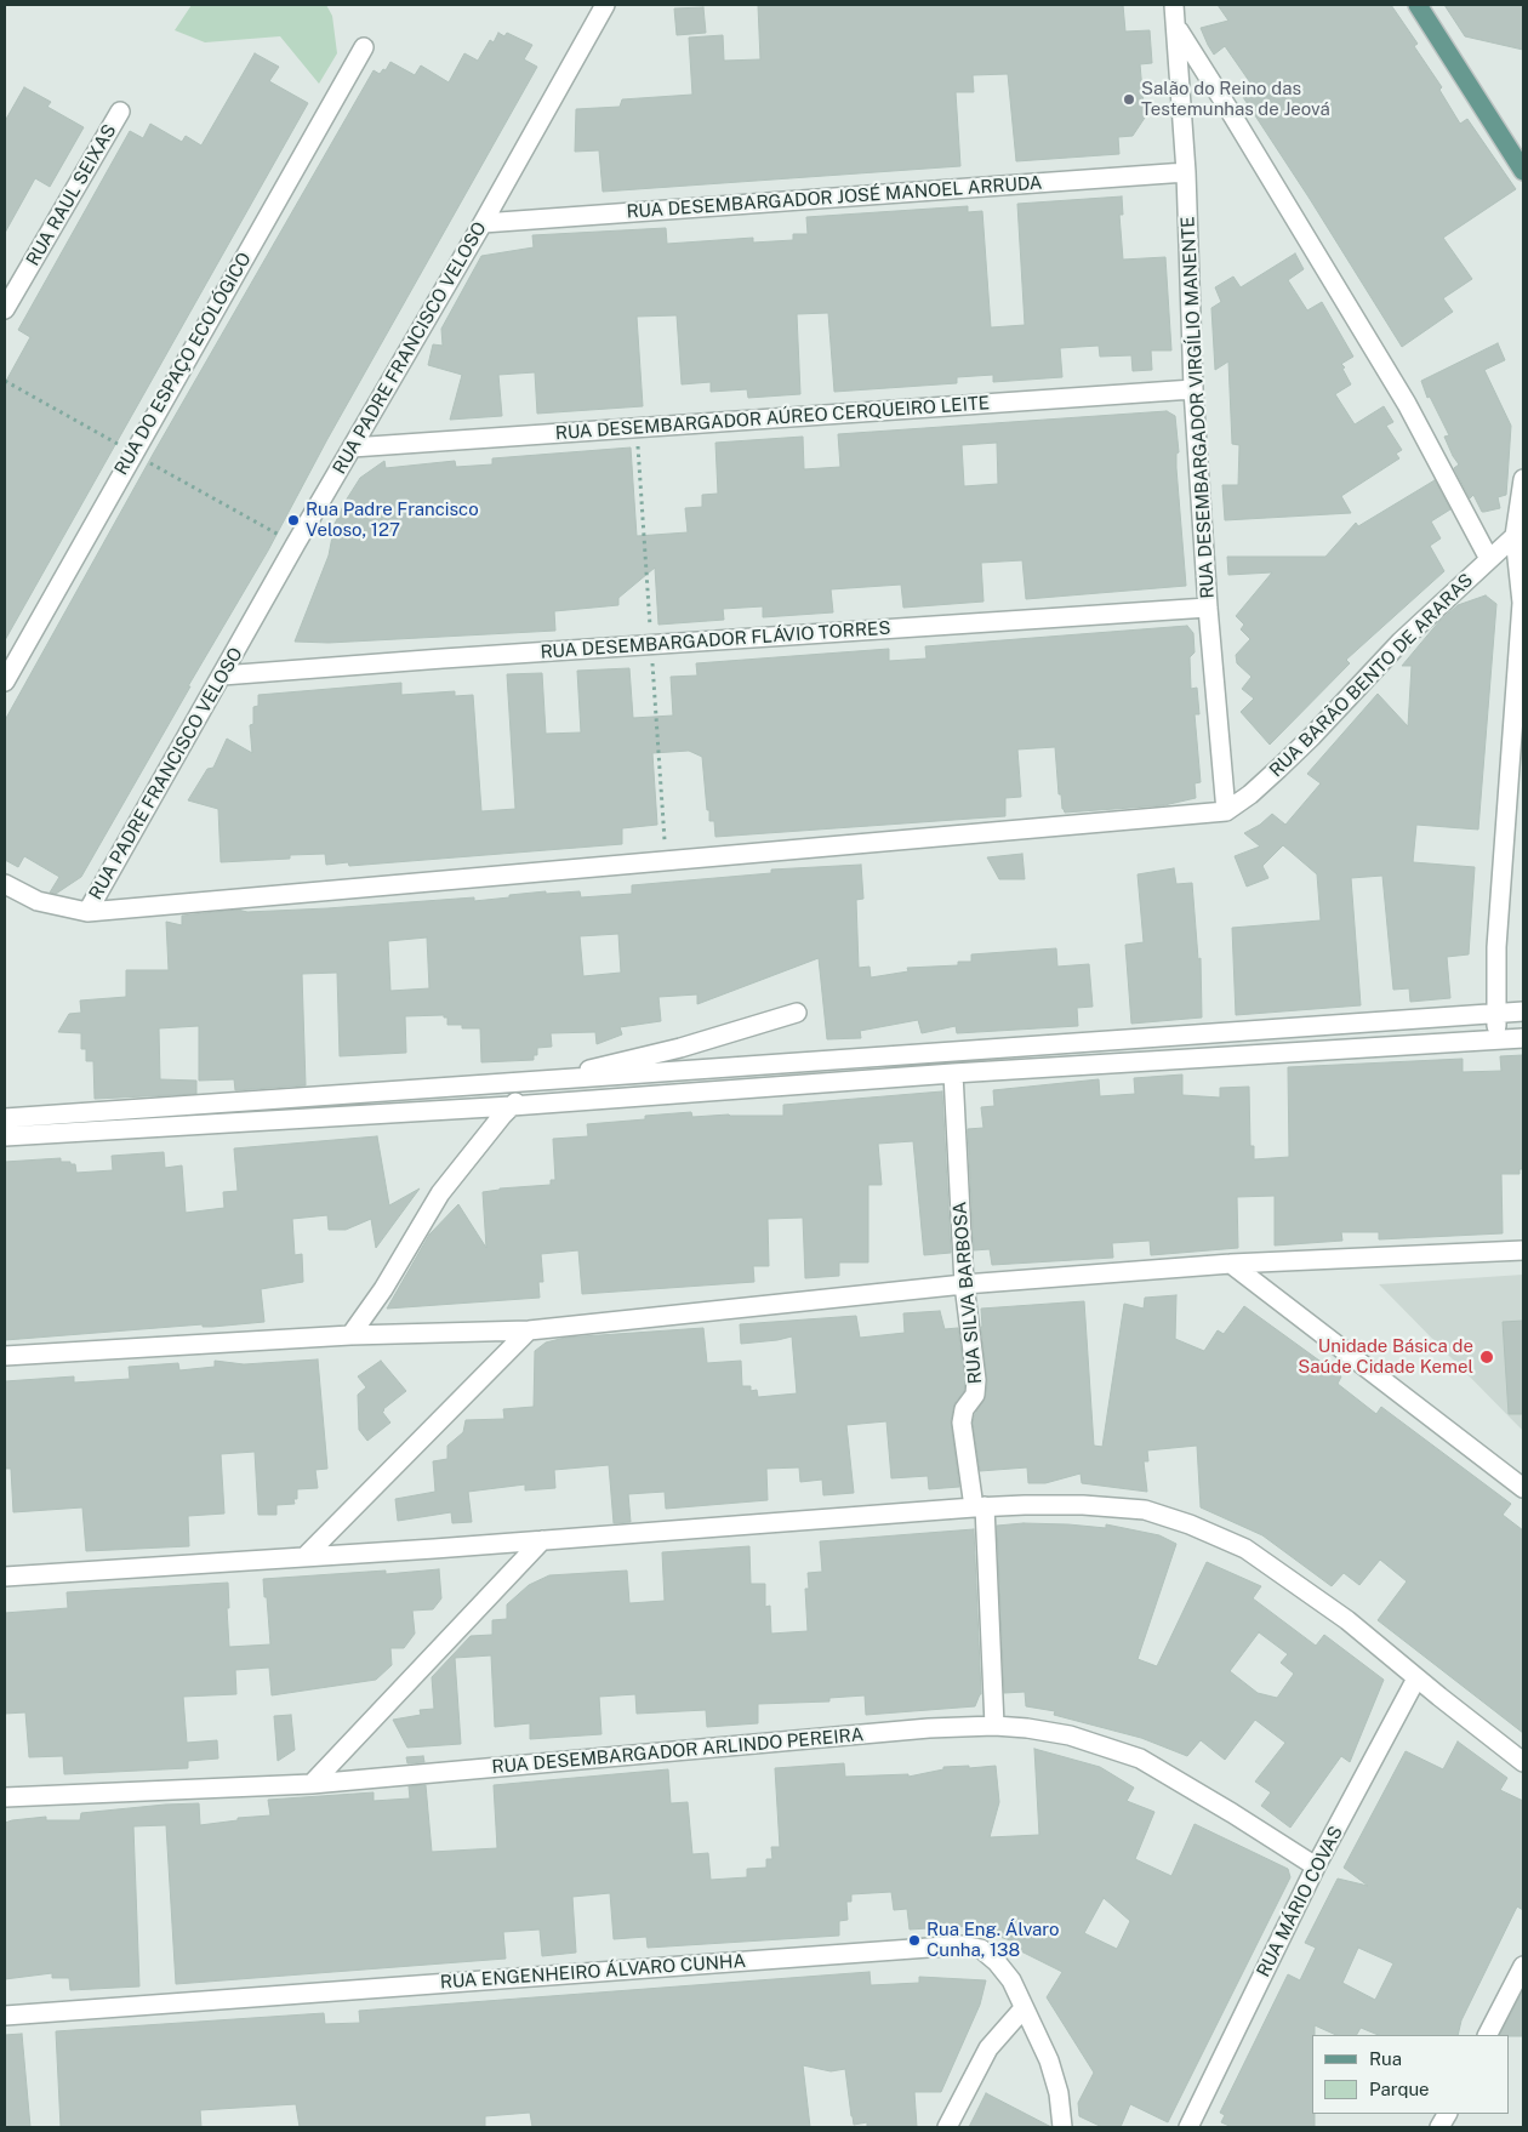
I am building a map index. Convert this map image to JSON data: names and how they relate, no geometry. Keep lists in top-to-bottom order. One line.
{"streets":{"street":["RUA RAUL SEIXAS","RUA DESEMBARGADOR JOSÉ MANOEL ARRUDA","RUA PADRE FRANCISCO VELOSO","RUA DO ESPAÇO ECOLÓGICO","RUA DESEMBARGADOR VIRGÍLIO MANENTE","RUA DESEMBARGADOR AÚREO CERQUEIRO LEITE","RUA DESEMBARGADOR FLÁVIO TORRES","RUA BARÃO BENTO DE ARARAS","RUA SILVA BARBOSA","RUA DESEMBARGADOR ARLINDO PEREIRA","RUA MÁRIO COVAS","RUA ENGENHEIRO ÁLVARO CUNHA"]},"crossings":[["RUA DESEMBARGADOR JOSÉ MANOEL ARRUDA","RUA PADRE FRANCISCO VELOSO"],["RUA DESEMBARGADOR JOSÉ MANOEL ARRUDA","RUA DESEMBARGADOR VIRGÍLIO MANENTE"],["RUA PADRE FRANCISCO VELOSO","RUA DESEMBARGADOR AÚREO CERQUEIRO LEITE"],["RUA PADRE FRANCISCO VELOSO","RUA DESEMBARGADOR FLÁVIO TORRES"],["RUA DESEMBARGADOR VIRGÍLIO MANENTE","RUA DESEMBARGADOR AÚREO CERQUEIRO LEITE"],["RUA DESEMBARGADOR VIRGÍLIO MANENTE","RUA DESEMBARGADOR FLÁVIO TORRES"],["RUA DESEMBARGADOR VIRGÍLIO MANENTE","RUA BARÃO BENTO DE ARARAS"],["RUA SILVA BARBOSA","RUA DESEMBARGADOR ARLINDO PEREIRA"],["RUA DESEMBARGADOR ARLINDO PEREIRA","RUA MÁRIO COVAS"]],"places":["Salão do Reino das Testemunhas de Jeová","Rua Padre Francisco Veloso, 127","Unidade Básica de Saúde Cidade Kemel","Rua Eng. Álvaro Cunha, 138"],"legend":["Rua","Parque"]}
